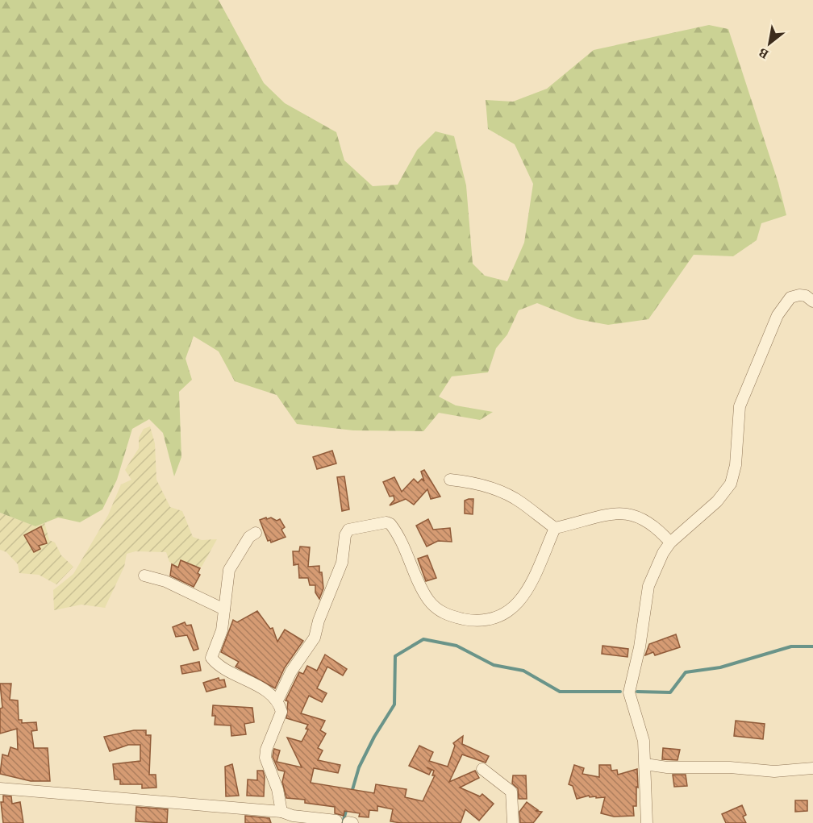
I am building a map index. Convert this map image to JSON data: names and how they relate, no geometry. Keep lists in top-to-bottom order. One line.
{"north":"bottom left"}
